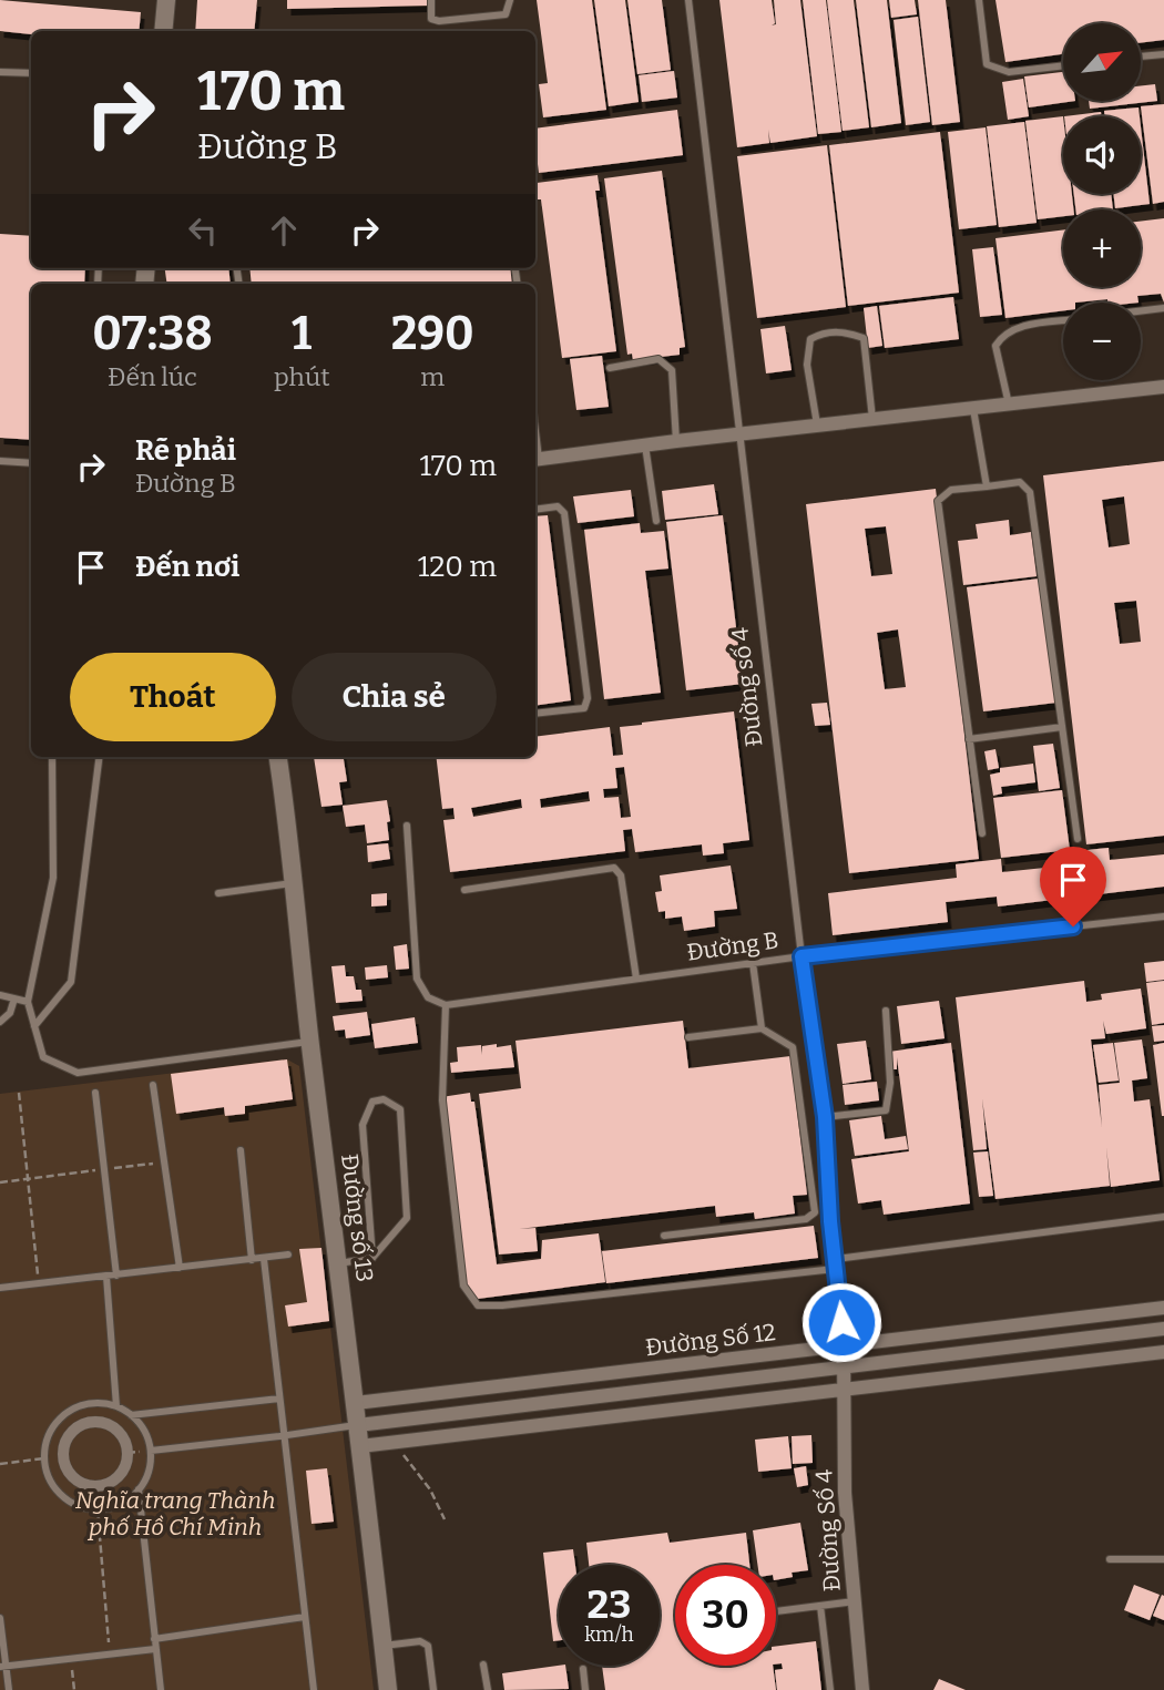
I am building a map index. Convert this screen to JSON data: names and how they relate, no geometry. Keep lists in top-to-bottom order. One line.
{"streets":{"street":["Đường số 4","Đường số 13","Đường Số 12","Đường Số 4"],"lane":["Đường B"]},"crossings":[["Đường số 4","Đường B"],["Đường số 4","Đường Số 12"],["Đường số 4","Đường Số 4"],["Đường số 13","Đường Số 12"],["Đường Số 12","Đường Số 4"]],"parks":["Nghĩa trang Thành phố Hồ Chí Minh"],"north":"top right","page":{"map_buttons":["+","−"],"turn":["170 m","Đường B"],"eta":["07:38","Đến lúc","1","phút","290","m"],"list":[{"name":"Rẽ phải","note":"Đường B","value":"170 m"},{"name":"Đến nơi","value":"120 m"}],"buttons":["Thoát","Chia sẻ"],"speed":"23 km/h","limit":"30"}}
